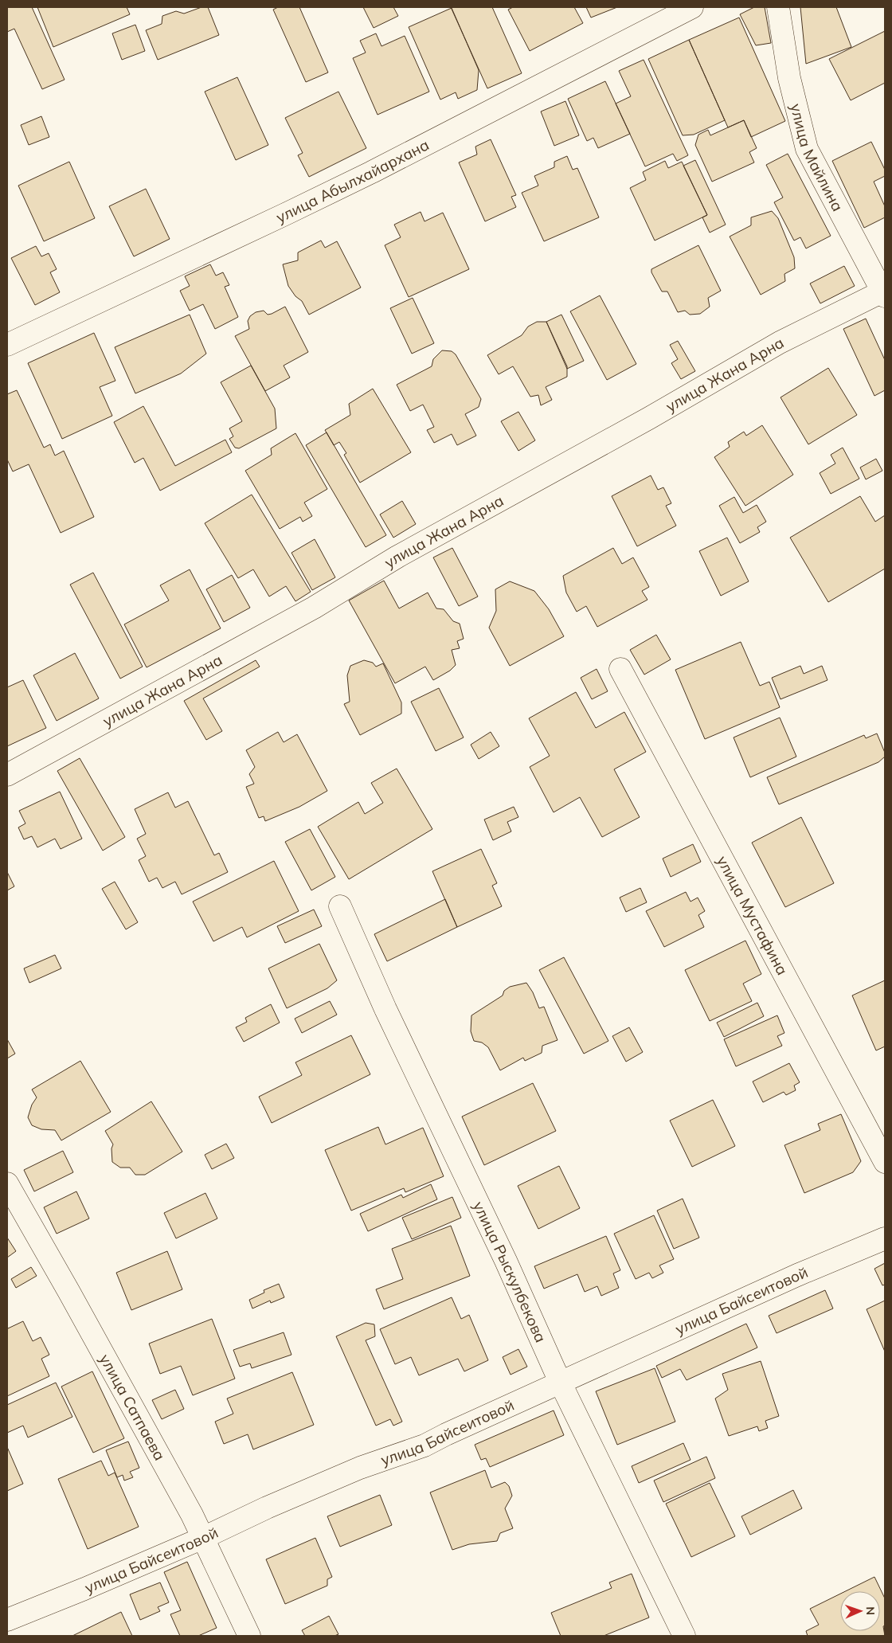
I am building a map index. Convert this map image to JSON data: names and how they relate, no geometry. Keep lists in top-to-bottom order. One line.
{"streets":{"street":["улица Майлина","улица Абылхайархана","улица Жана Арна","улица Мустафина","улица Рыскулбекова","улица Байсеитовой","улица Сатпаева"]},"crossings":[["улица Майлина","улица Жана Арна"],["улица Рыскулбекова","улица Байсеитовой"],["улица Байсеитовой","улица Сатпаева"]],"north":"right"}
